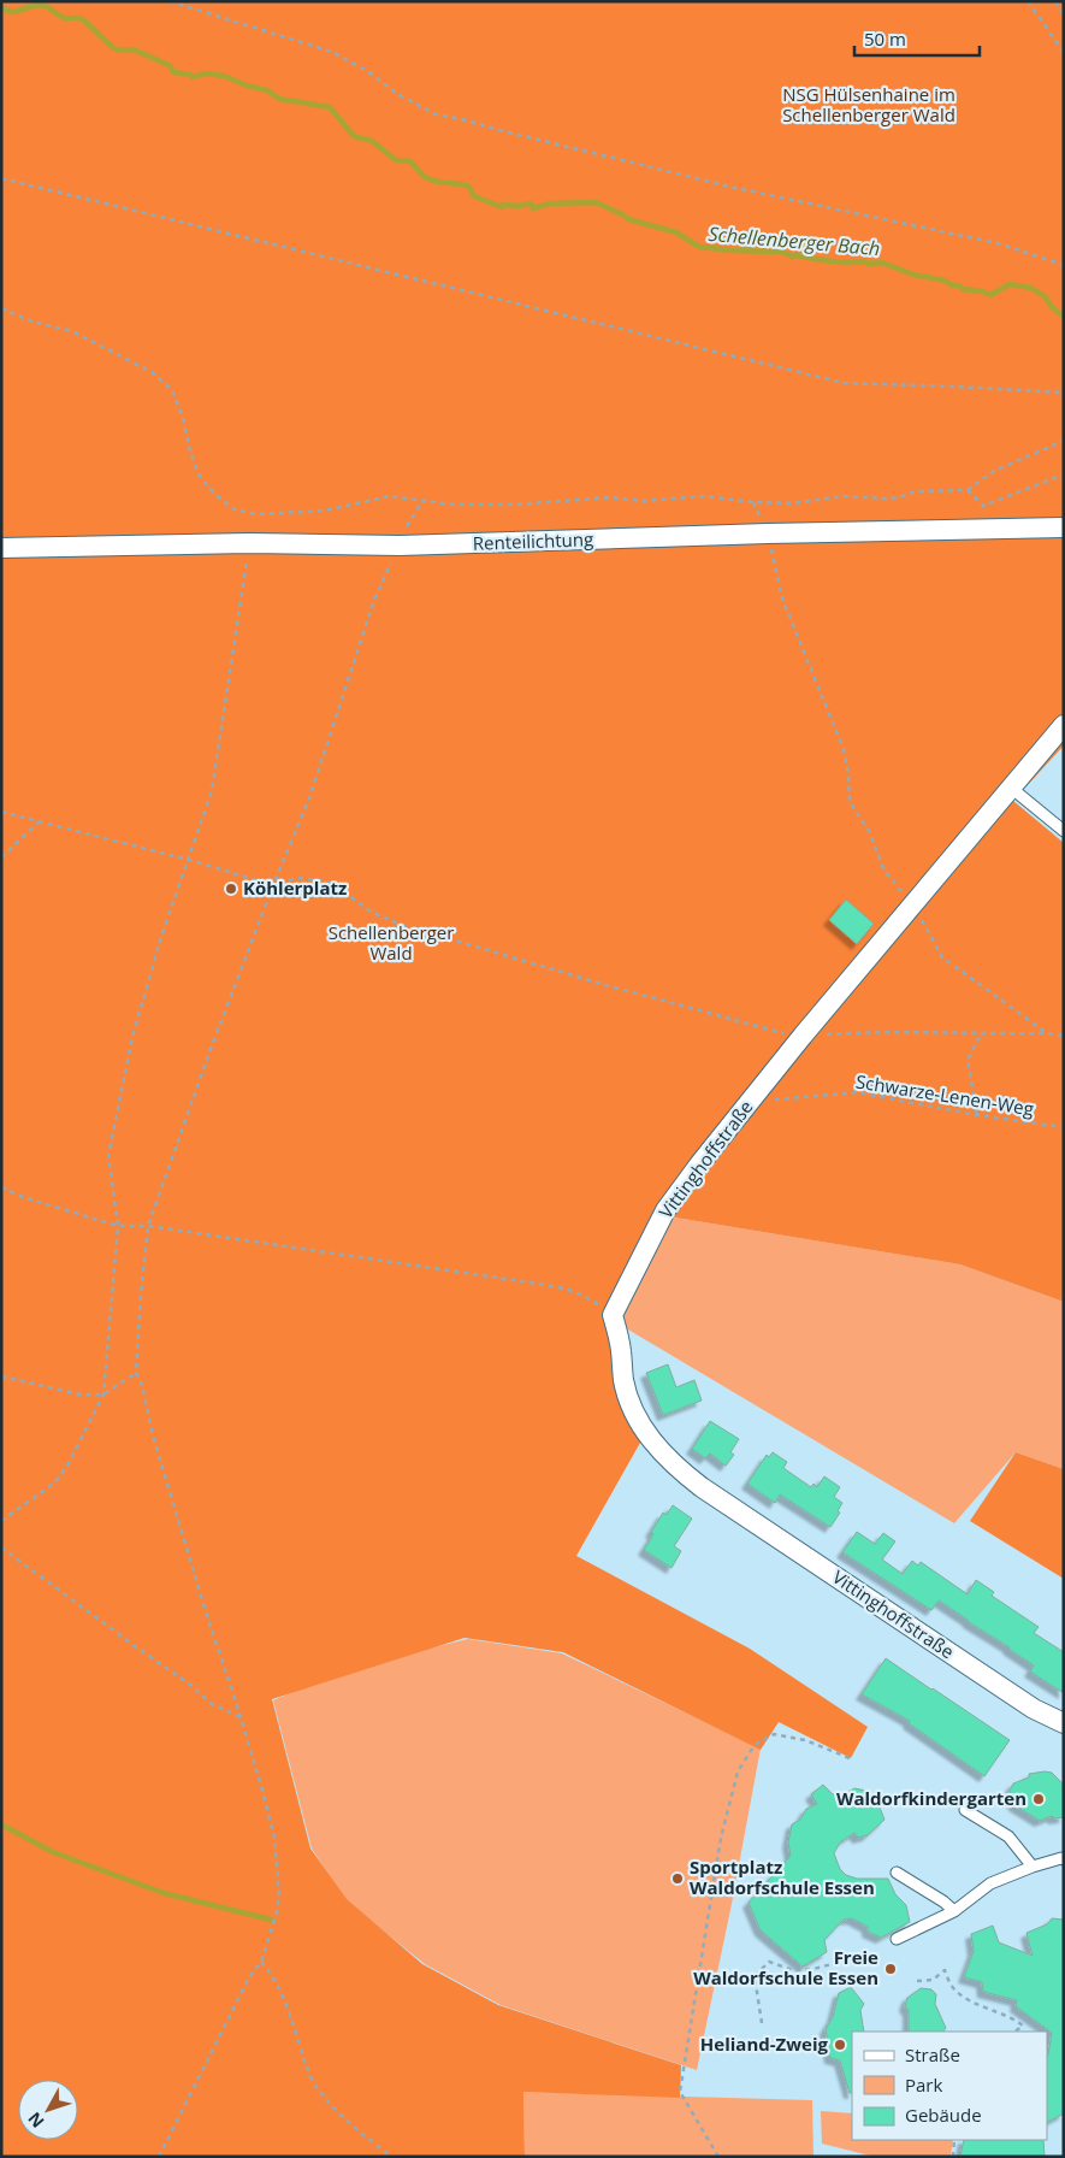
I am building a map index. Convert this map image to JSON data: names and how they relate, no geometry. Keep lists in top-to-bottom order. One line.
{"streets":{"street":["Renteilichtung","Vittinghoffstraße"],"path":["Schwarze-Lenen-Weg"]},"crossings":[["Schwarze-Lenen-Weg","Vittinghoffstraße"]],"water":["Schellenberger Bach"],"parks":["NSG Hülsenhaine im Schellenberger Wald","Schellenberger Wald"],"places":["Köhlerplatz","Waldorfkindergarten","Sportplatz Waldorfschule Essen","Freie Waldorfschule Essen","Heliand-Zweig"],"legend":["Straße","Park","Gebäude"],"scale_bar":"50 m","north":"bottom left"}
